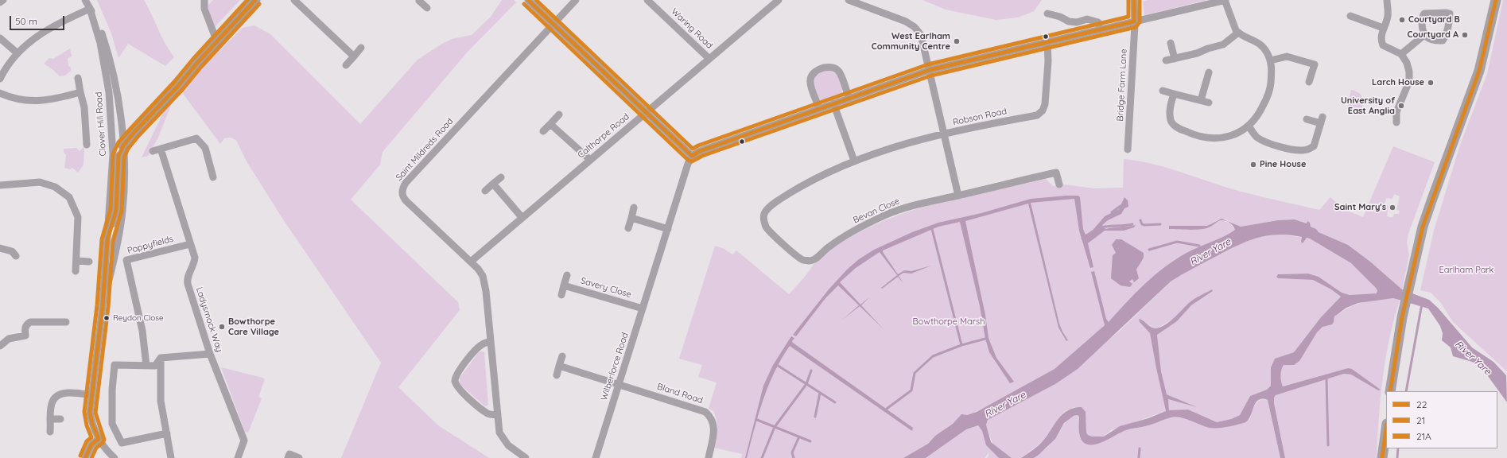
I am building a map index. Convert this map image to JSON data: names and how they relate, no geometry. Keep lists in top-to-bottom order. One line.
{"streets":{"street":["Waring Road","Bridge Farm Lane","Robson Road","Clover Hill Road","Calthorpe Road","Saint Mildreds Road","Bevan Close","Poppyfields","Savery Close","Ladysmock Way","Wilberforce Road","Bland Road"]},"crossings":[["Waring Road","Calthorpe Road"],["Robson Road","Bevan Close"],["Calthorpe Road","Saint Mildreds Road"],["Poppyfields","Ladysmock Way"],["Savery Close","Wilberforce Road"],["Wilberforce Road","Bland Road"]],"water":["River Yare"],"parks":["Earlham Park","Bowthorpe Marsh"],"places":["Courtyard B","Courtyard A","West Earlham Community Centre","Larch House","University of East Anglia","Pine House","Saint Mary's","Reydon Close","Bowthorpe Care Village"],"lines":["transit line 22","transit line 21","transit line 21A"],"legend":["22","21","21A"],"scale_bar":"50 m"}
